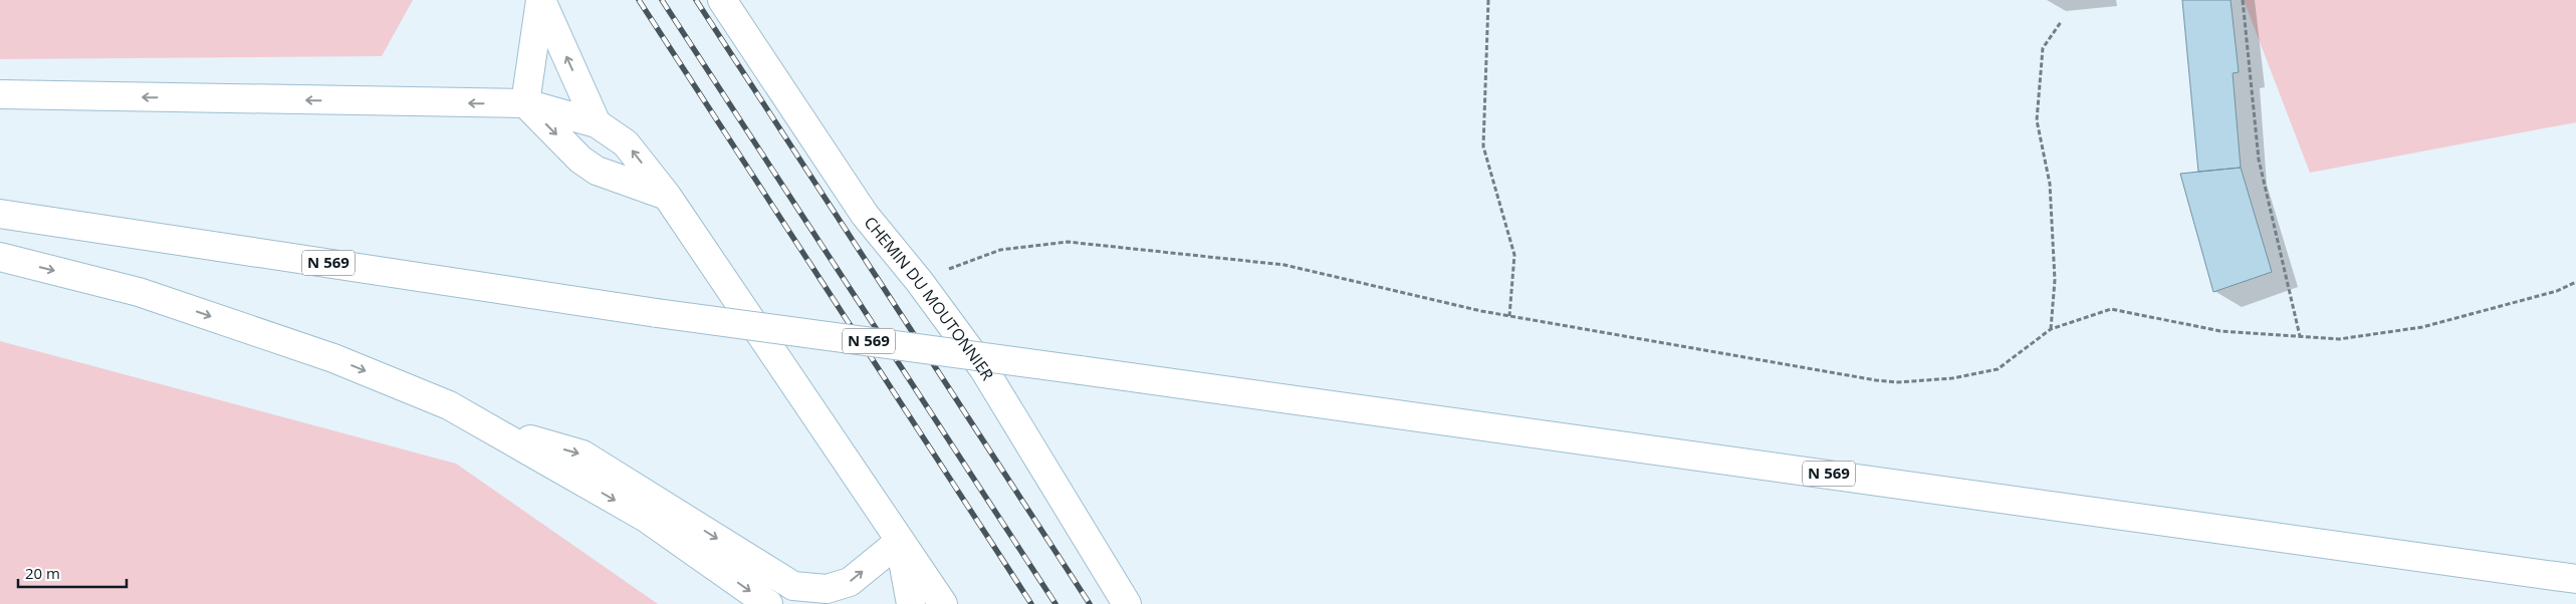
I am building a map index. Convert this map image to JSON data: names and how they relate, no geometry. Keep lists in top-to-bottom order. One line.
{"streets":{"main road":["N 569","CHEMIN DU MOUTONNIER"]},"scale_bar":"20 m"}
